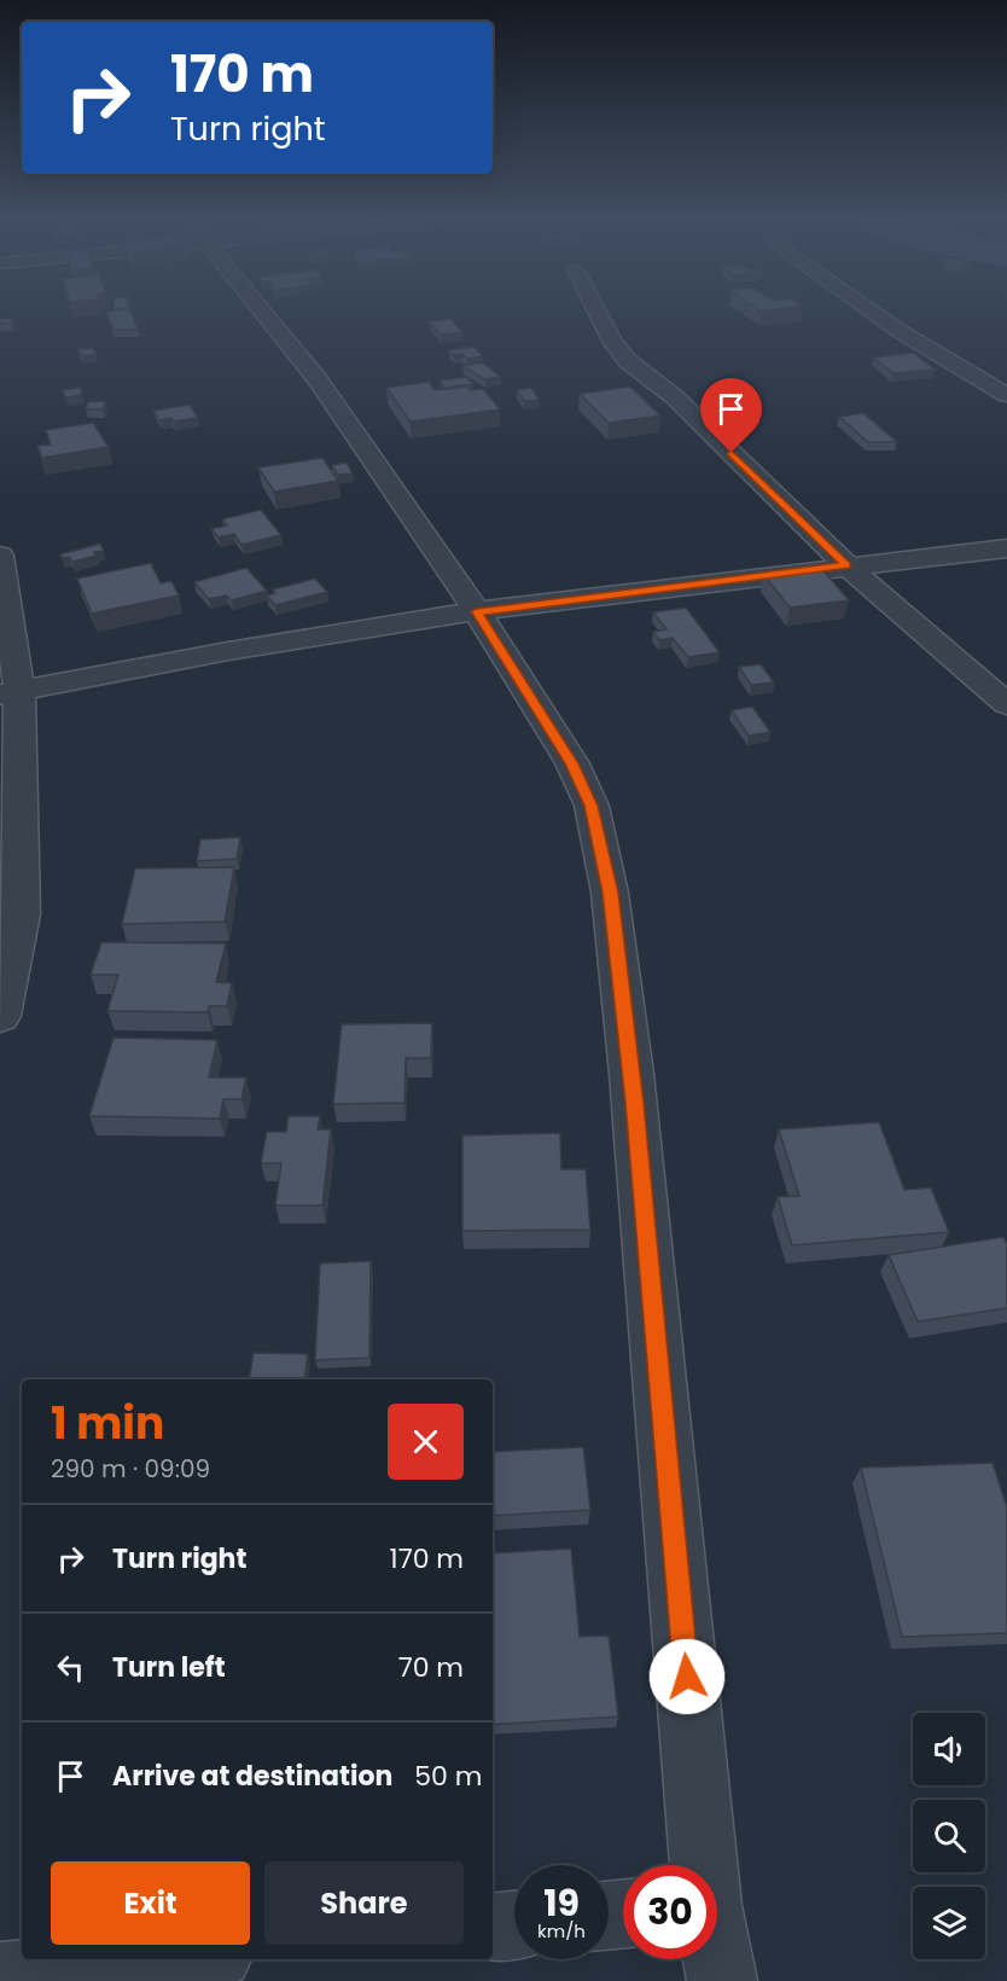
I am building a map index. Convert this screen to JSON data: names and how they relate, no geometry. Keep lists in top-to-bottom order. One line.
{"page":{"turn":["170 m","Turn right"],"heading":["1 min","290 m · 09:09"],"list":[{"name":"Turn right","value":"170 m"},{"name":"Turn left","value":"70 m"},{"name":"Arrive at destination","value":"50 m"}],"buttons":["Exit","Share"],"speed":"19 km/h","limit":"30"}}
